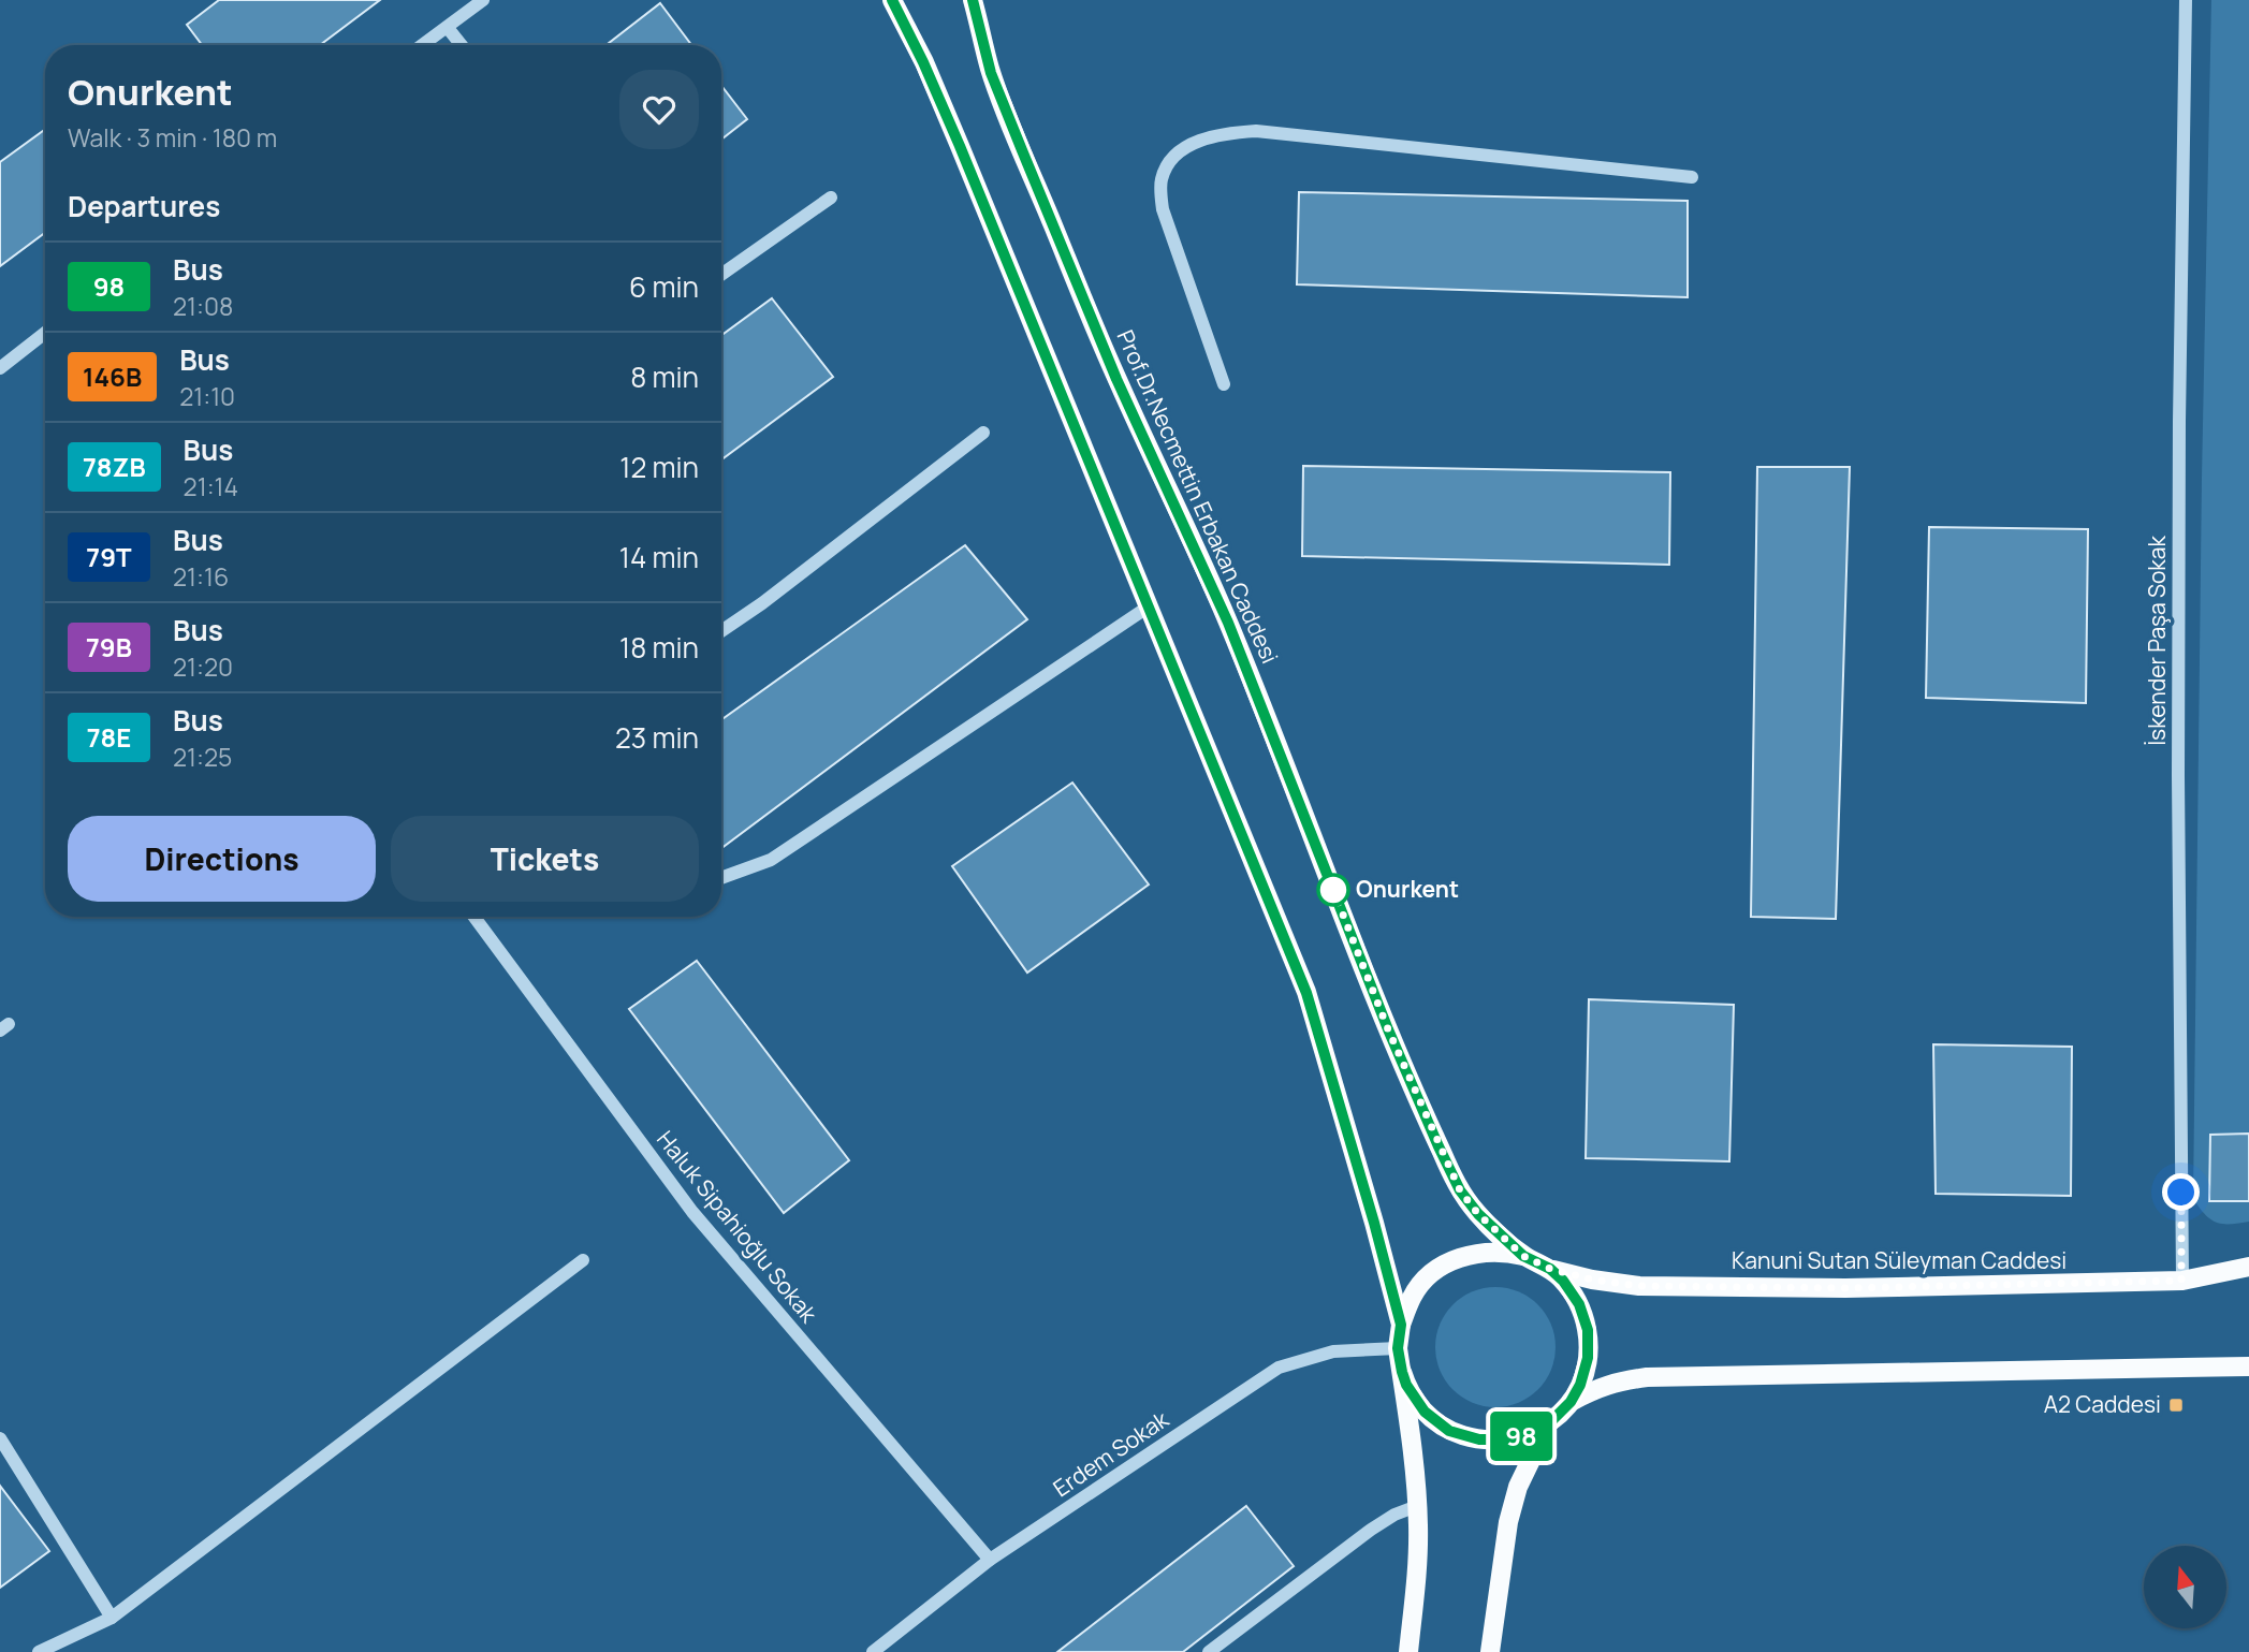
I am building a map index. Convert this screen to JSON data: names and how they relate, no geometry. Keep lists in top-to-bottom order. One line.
{"streets":{"main road":["Prof.Dr.Necmettin Erbakan Caddesi","Kanuni Sutan Süleyman Caddesi"],"street":["İskender Paşa Sokak","Haluk Sipahioğlu Sokak","Erdem Sokak"]},"crossings":[["Prof.Dr.Necmettin Erbakan Caddesi","Kanuni Sutan Süleyman Caddesi"],["Prof.Dr.Necmettin Erbakan Caddesi","Erdem Sokak"],["İskender Paşa Sokak","Kanuni Sutan Süleyman Caddesi"],["Haluk Sipahioğlu Sokak","Erdem Sokak"],["Kanuni Sutan Süleyman Caddesi","Erdem Sokak"]],"places":{"other":["Onurkent"],"transit":["A2 Caddesi"]},"lines":["bus line 98"],"north":"top","page":{"on_map":"98","heading":[["Onurkent","Walk · 3 min · 180 m"],"Departures"],"list":[{"mark":"98","name":"Bus","note":"21:08","value":"6 min"},{"mark":"146B","name":"Bus","note":"21:10","value":"8 min"},{"mark":"78ZB","name":"Bus","note":"21:14","value":"12 min"},{"mark":"79T","name":"Bus","note":"21:16","value":"14 min"},{"mark":"79B","name":"Bus","note":"21:20","value":"18 min"},{"mark":"78E","name":"Bus","note":"21:25","value":"23 min"}],"buttons":["Directions","Tickets"]}}
